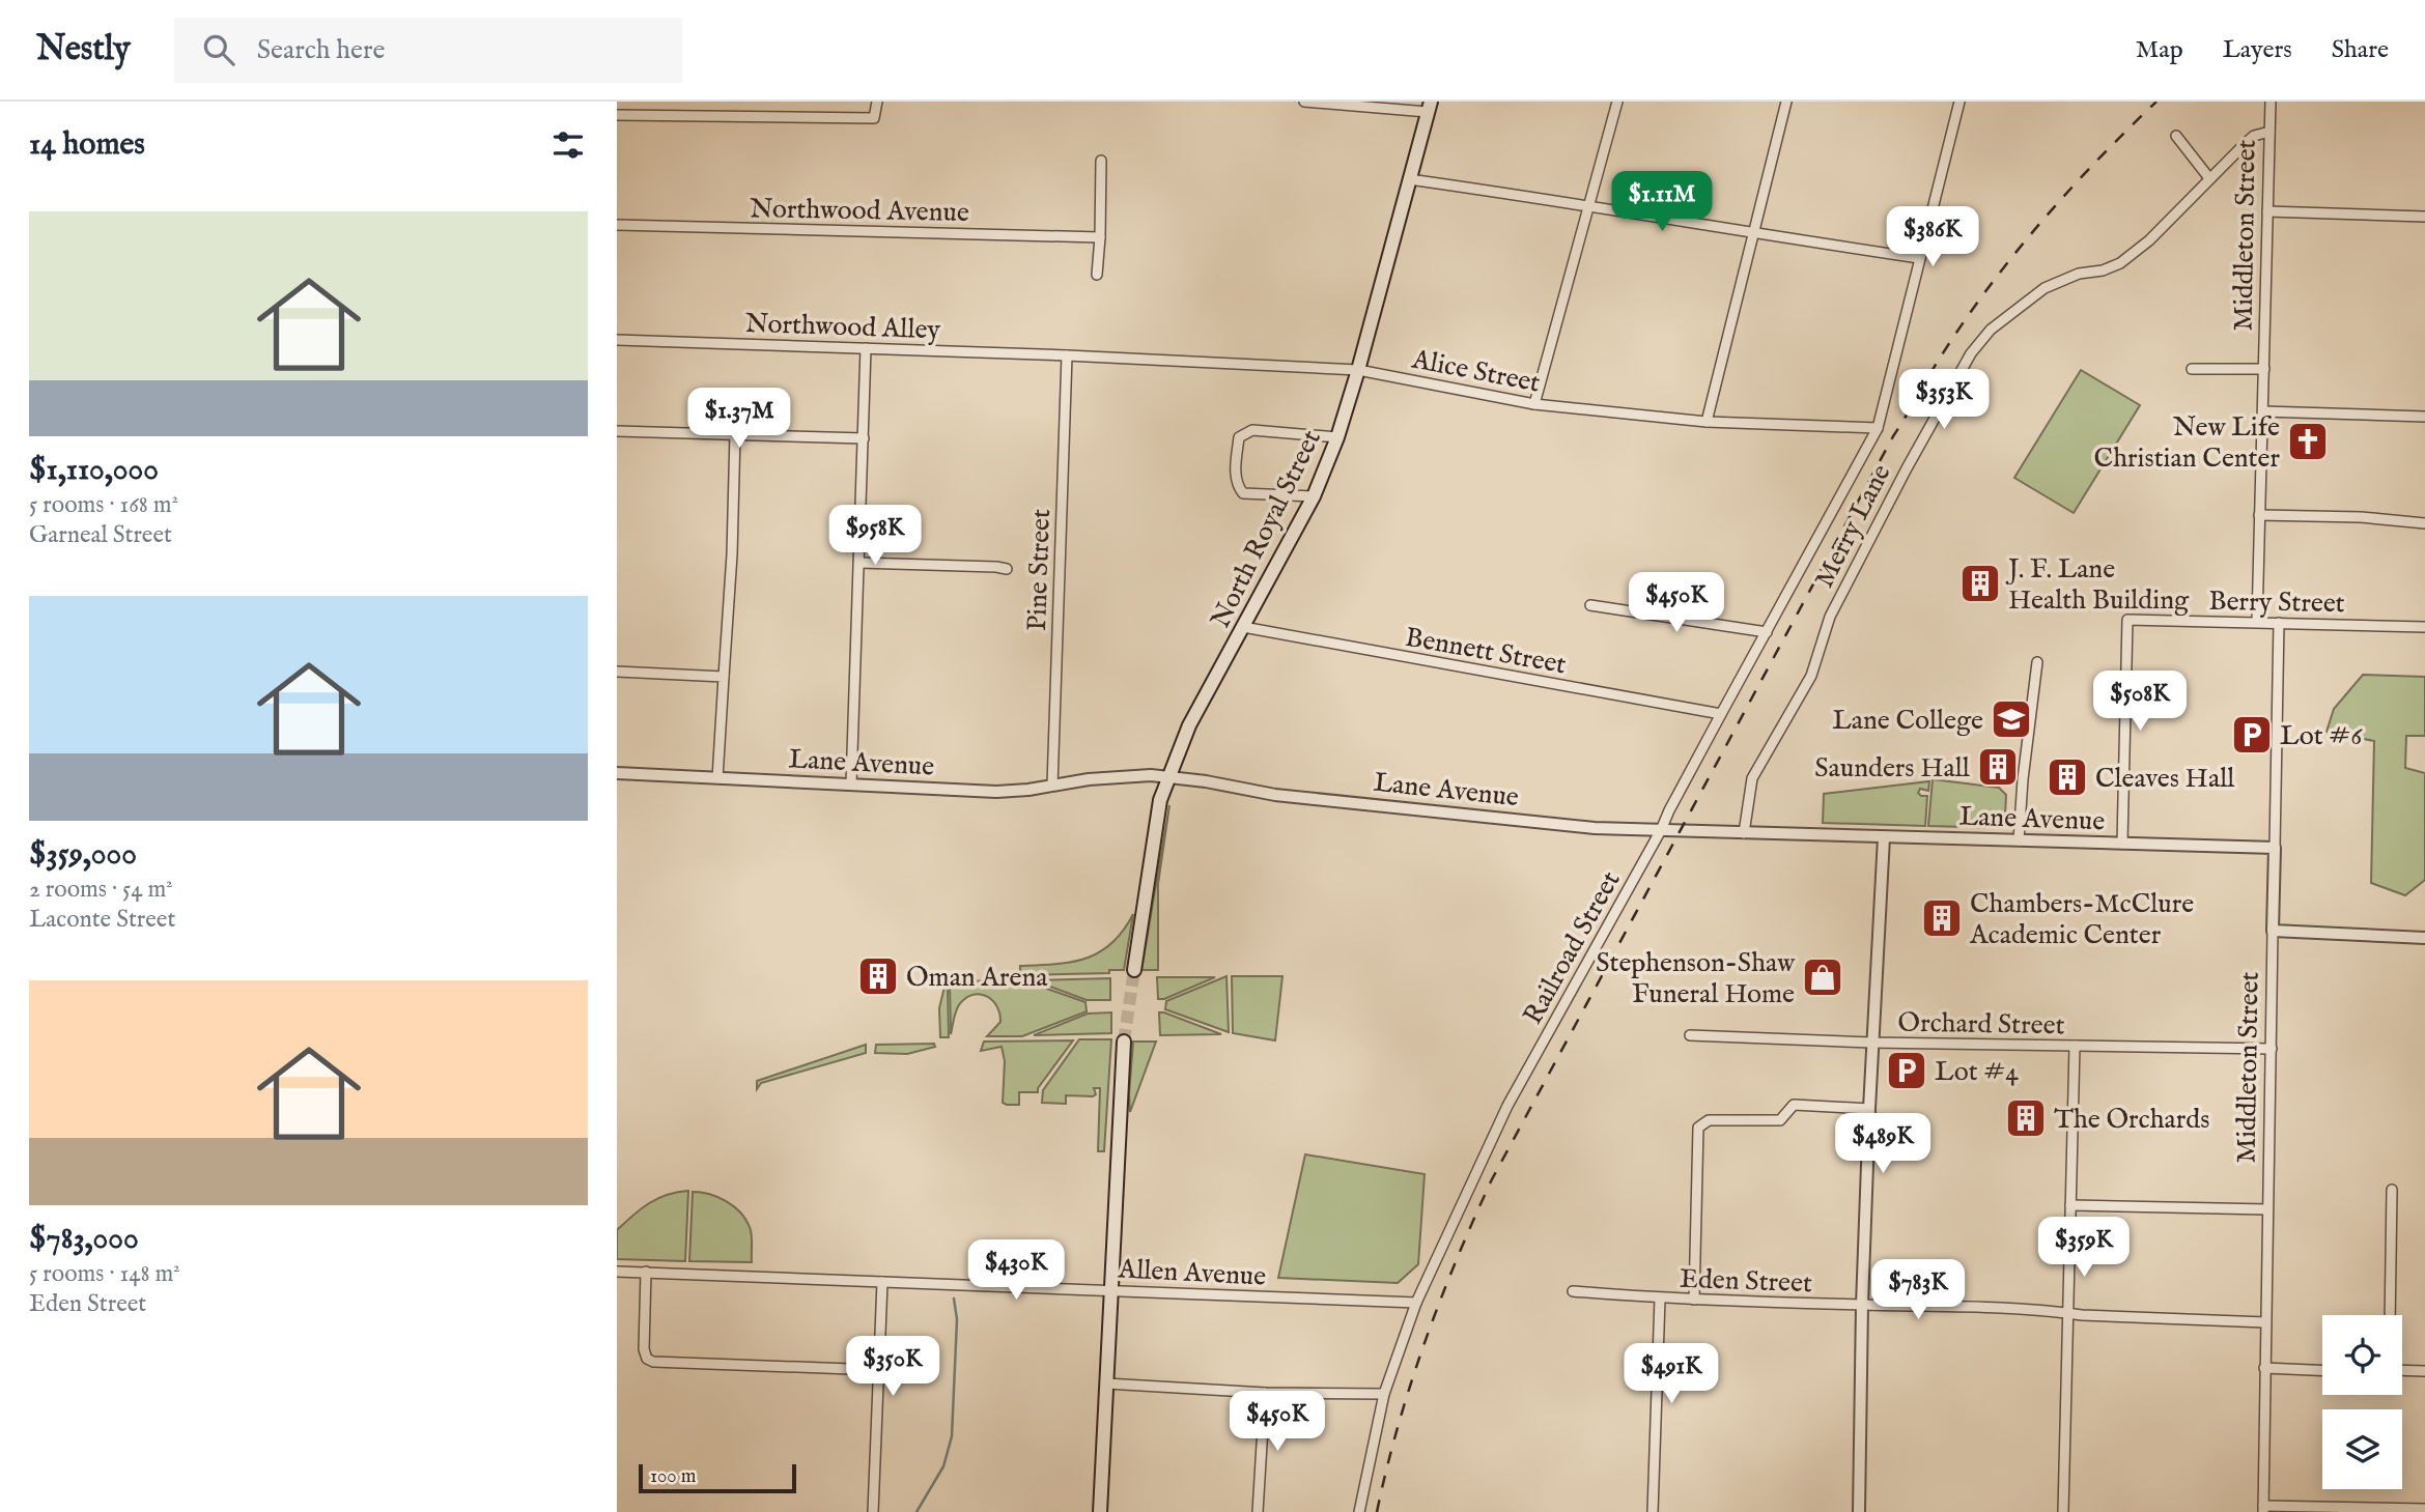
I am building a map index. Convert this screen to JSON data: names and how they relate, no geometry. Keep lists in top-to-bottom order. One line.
{"streets":{"main road":["North Royal Street"],"street":["Northwood Avenue","Middleton Street","Northwood Alley","Alice Street","Merry Lane","Pine Street","Berry Street","Bennett Street","Lane Avenue","Railroad Street","Orchard Street","Allen Avenue","Eden Street"]},"crossings":[["Middleton Street","Merry Lane"],["Middleton Street","Berry Street"],["Middleton Street","Lane Avenue"],["Middleton Street","Orchard Street"],["Middleton Street","Eden Street"],["Northwood Alley","Alice Street"],["Northwood Alley","Pine Street"],["Alice Street","North Royal Street"],["Alice Street","Pine Street"],["Alice Street","Railroad Street"],["Merry Lane","Lane Avenue"],["North Royal Street","Bennett Street"],["North Royal Street","Lane Avenue"],["Pine Street","Lane Avenue"],["Berry Street","Lane Avenue"],["Bennett Street","Railroad Street"],["Lane Avenue","Railroad Street"],["Railroad Street","Allen Avenue"]],"places":{"church":["New Life Christian Center"],"building":["J. F. Lane Health Building","Saunders Hall","Cleaves Hall","Chambers-McClure Academic Center","Oman Arena","The Orchards"],"school or university":["Lane College"],"parking":["Lot #6","Lot #4"],"shop":["Stephenson-Shaw Funeral Home"]},"scale_bar":"100 m","page":{"header":"Nestly","search":"Search here","nav":["Map","Layers","Share"],"heading":"14 homes","price":["$1.11M","$386K","$353K","$1.37M","$958K","$450K","$508K","$489K","$359K","$430K","$783K","$350K","$491K","$450K"],"list":[{"name":"$1,110,000","note":"5 rooms · 168 m² · Garneal Street"},{"name":"$359,000","note":"2 rooms · 54 m² · Laconte Street"},{"name":"$783,000","note":"5 rooms · 148 m² · Eden Street"}],"scale":"100 m"}}
